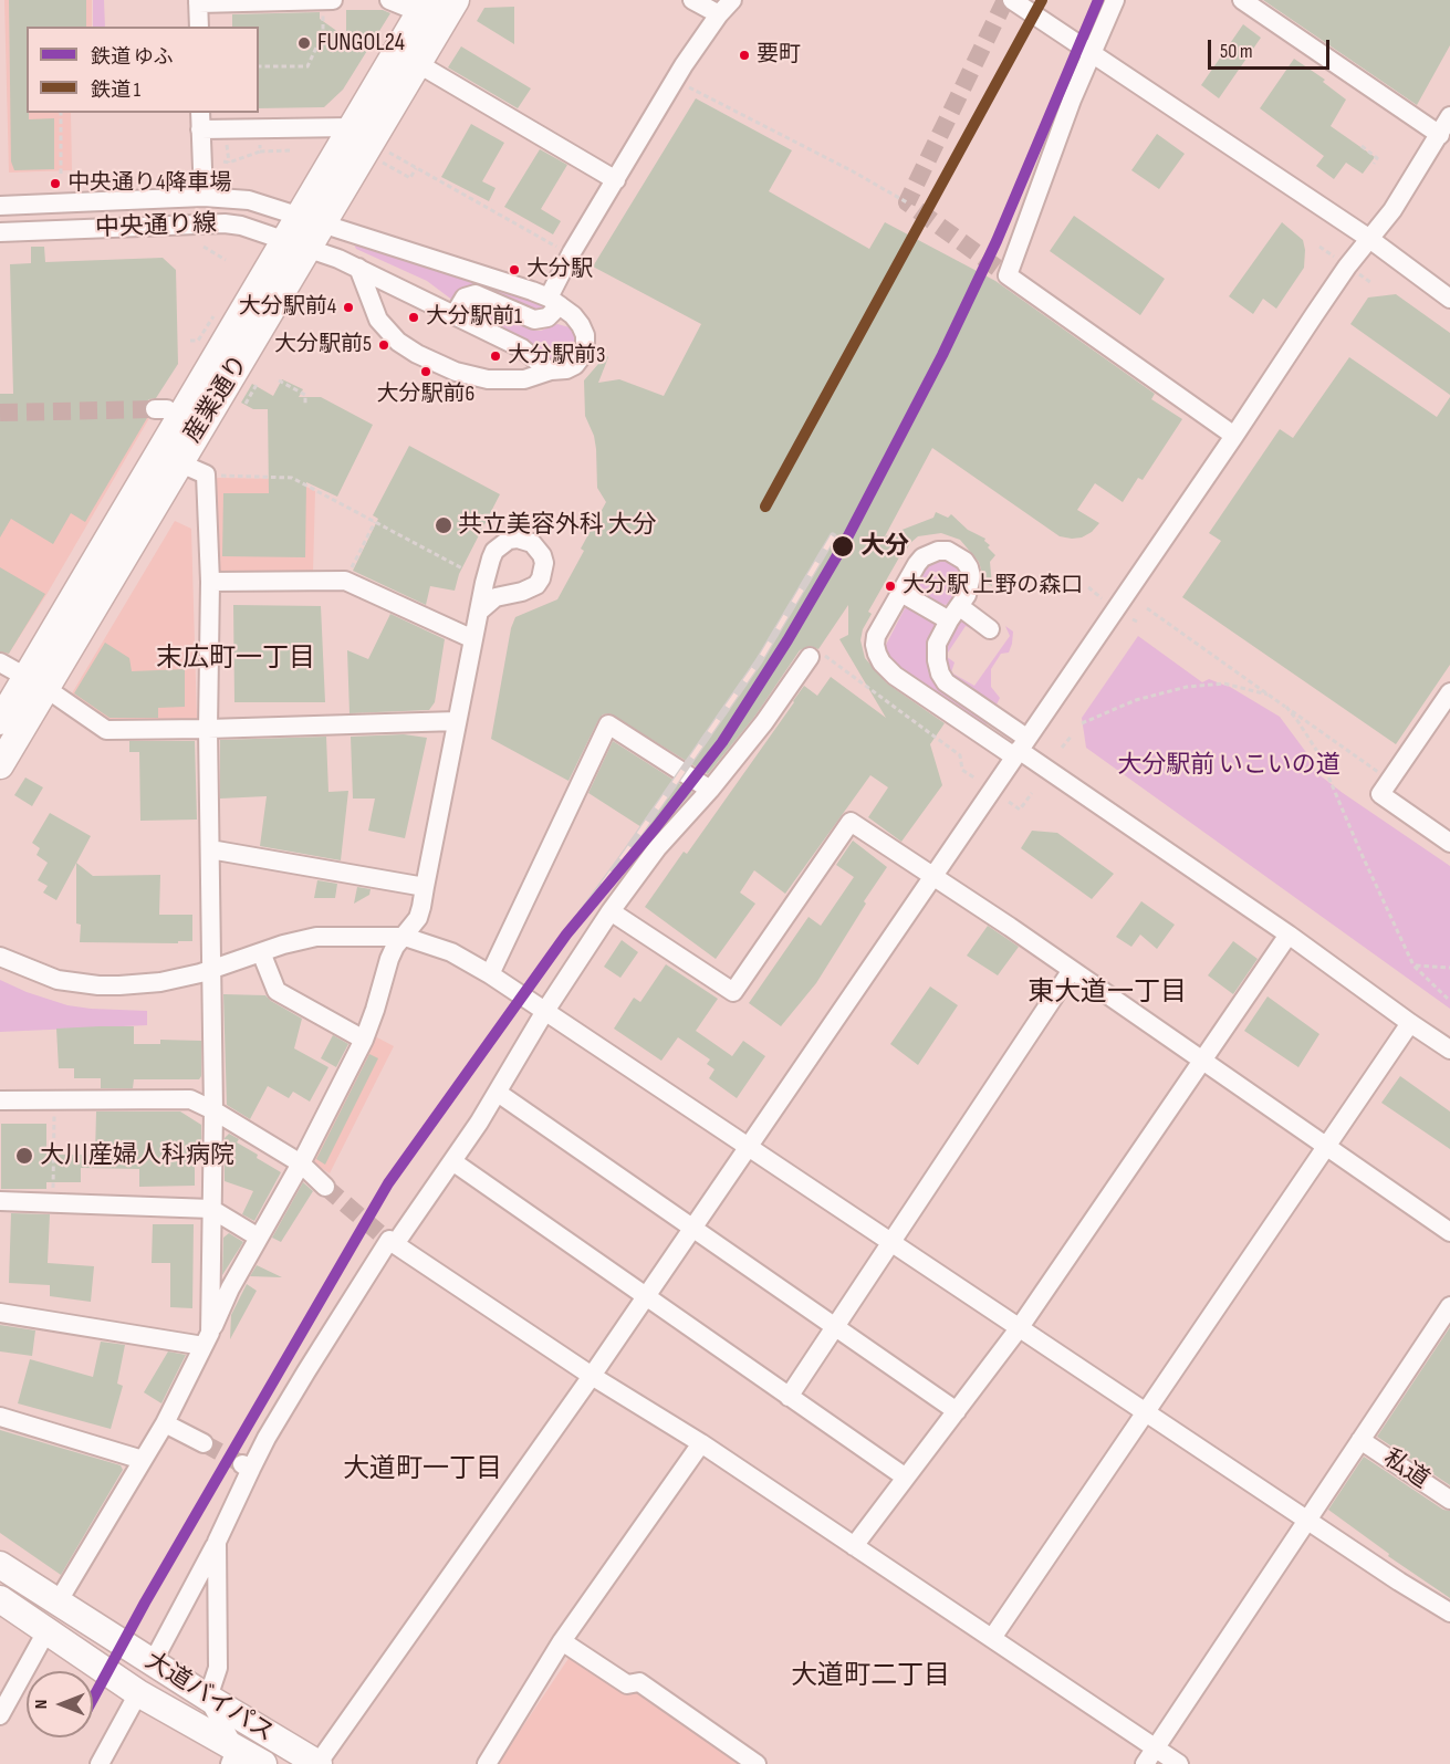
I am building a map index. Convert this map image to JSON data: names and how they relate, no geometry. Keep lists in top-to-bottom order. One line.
{"streets":{"highway":["産業通り","大道バイパス"],"street":["中央通り線","私道"]},"crossings":[["中央通り線","産業通り"]],"districts":["末広町一丁目","東大道一丁目","大道町一丁目","大道町二丁目"],"parks":["大分駅前 いこいの道"],"places":["FUNGOL24","要町","中央通り4降車場","大分駅","大分駅前4","大分駅前1","大分駅前5","大分駅前3","大分駅前6","共立美容外科 大分","大分","大分駅 上野の森口","大川産婦人科病院"],"lines":["rail line ゆふ","rail line 1"],"legend":["鉄道 ゆふ","鉄道 1"],"scale_bar":"50 m","north":"left"}
